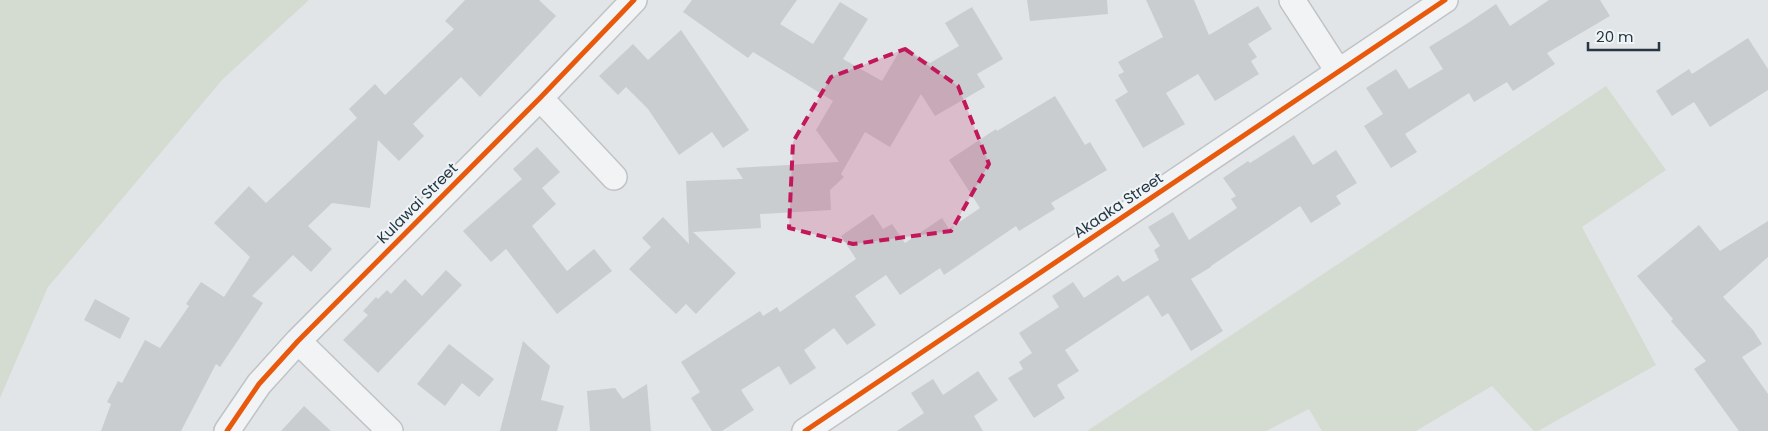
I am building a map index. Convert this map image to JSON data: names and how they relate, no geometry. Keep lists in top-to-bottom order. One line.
{"streets":{"street":["Kulawai Street","Akaaka Street"]},"scale_bar":"20 m"}
